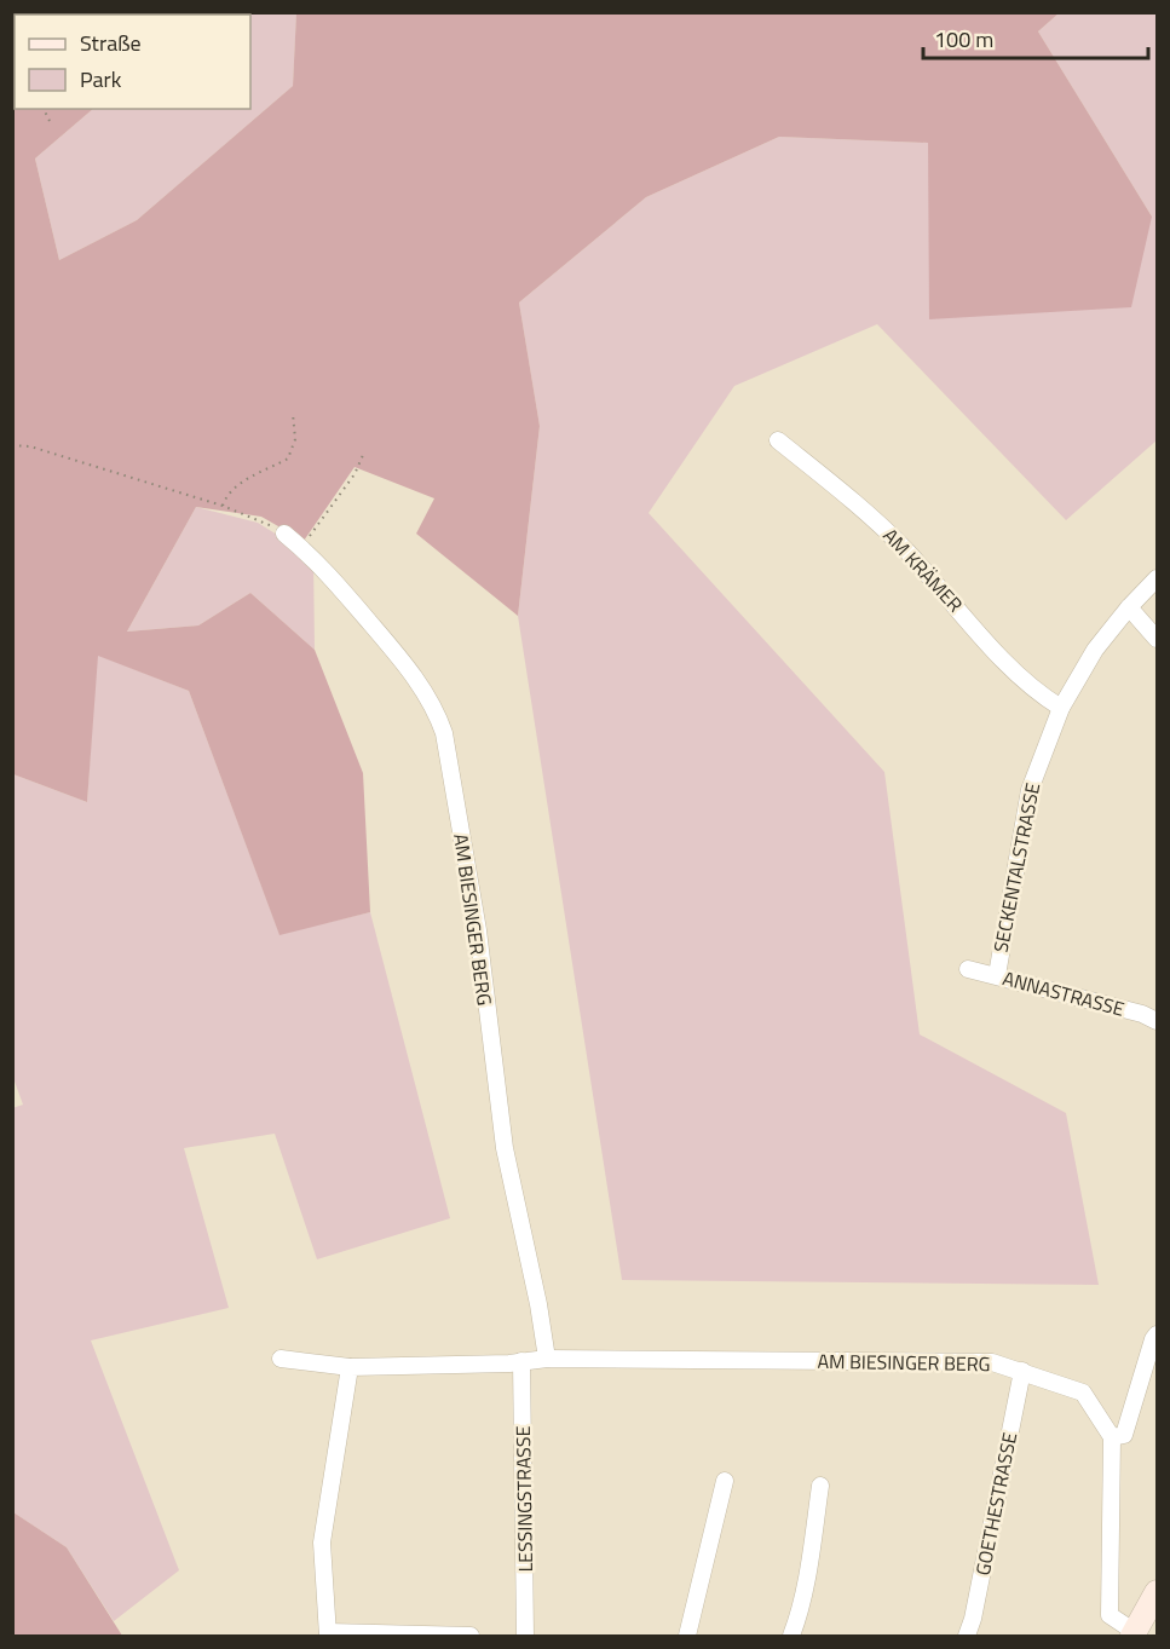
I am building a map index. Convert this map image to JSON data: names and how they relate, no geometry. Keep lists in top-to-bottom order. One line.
{"streets":{"street":["AM KRÄMER","SECKENTALSTRASSE","AM BIESINGER BERG","ANNASTRASSE","LESSINGSTRASSE","GOETHESTRASSE"]},"crossings":[["AM KRÄMER","SECKENTALSTRASSE"],["SECKENTALSTRASSE","ANNASTRASSE"],["AM BIESINGER BERG","LESSINGSTRASSE"],["AM BIESINGER BERG","GOETHESTRASSE"]],"legend":["Straße","Park"],"scale_bar":"100 m"}
